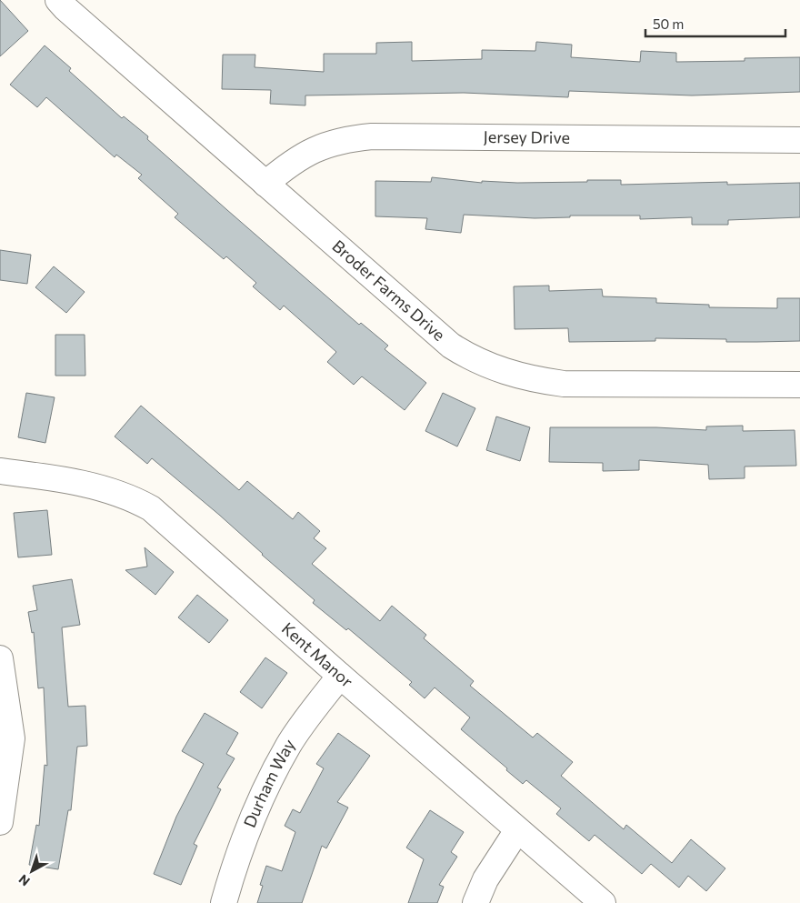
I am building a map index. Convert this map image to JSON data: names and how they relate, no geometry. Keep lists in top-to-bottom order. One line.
{"streets":{"street":["Jersey Drive","Broder Farms Drive","Kent Manor","Durham Way"]},"crossings":[["Jersey Drive","Broder Farms Drive"],["Kent Manor","Durham Way"]],"scale_bar":"50 m","north":"bottom left"}
